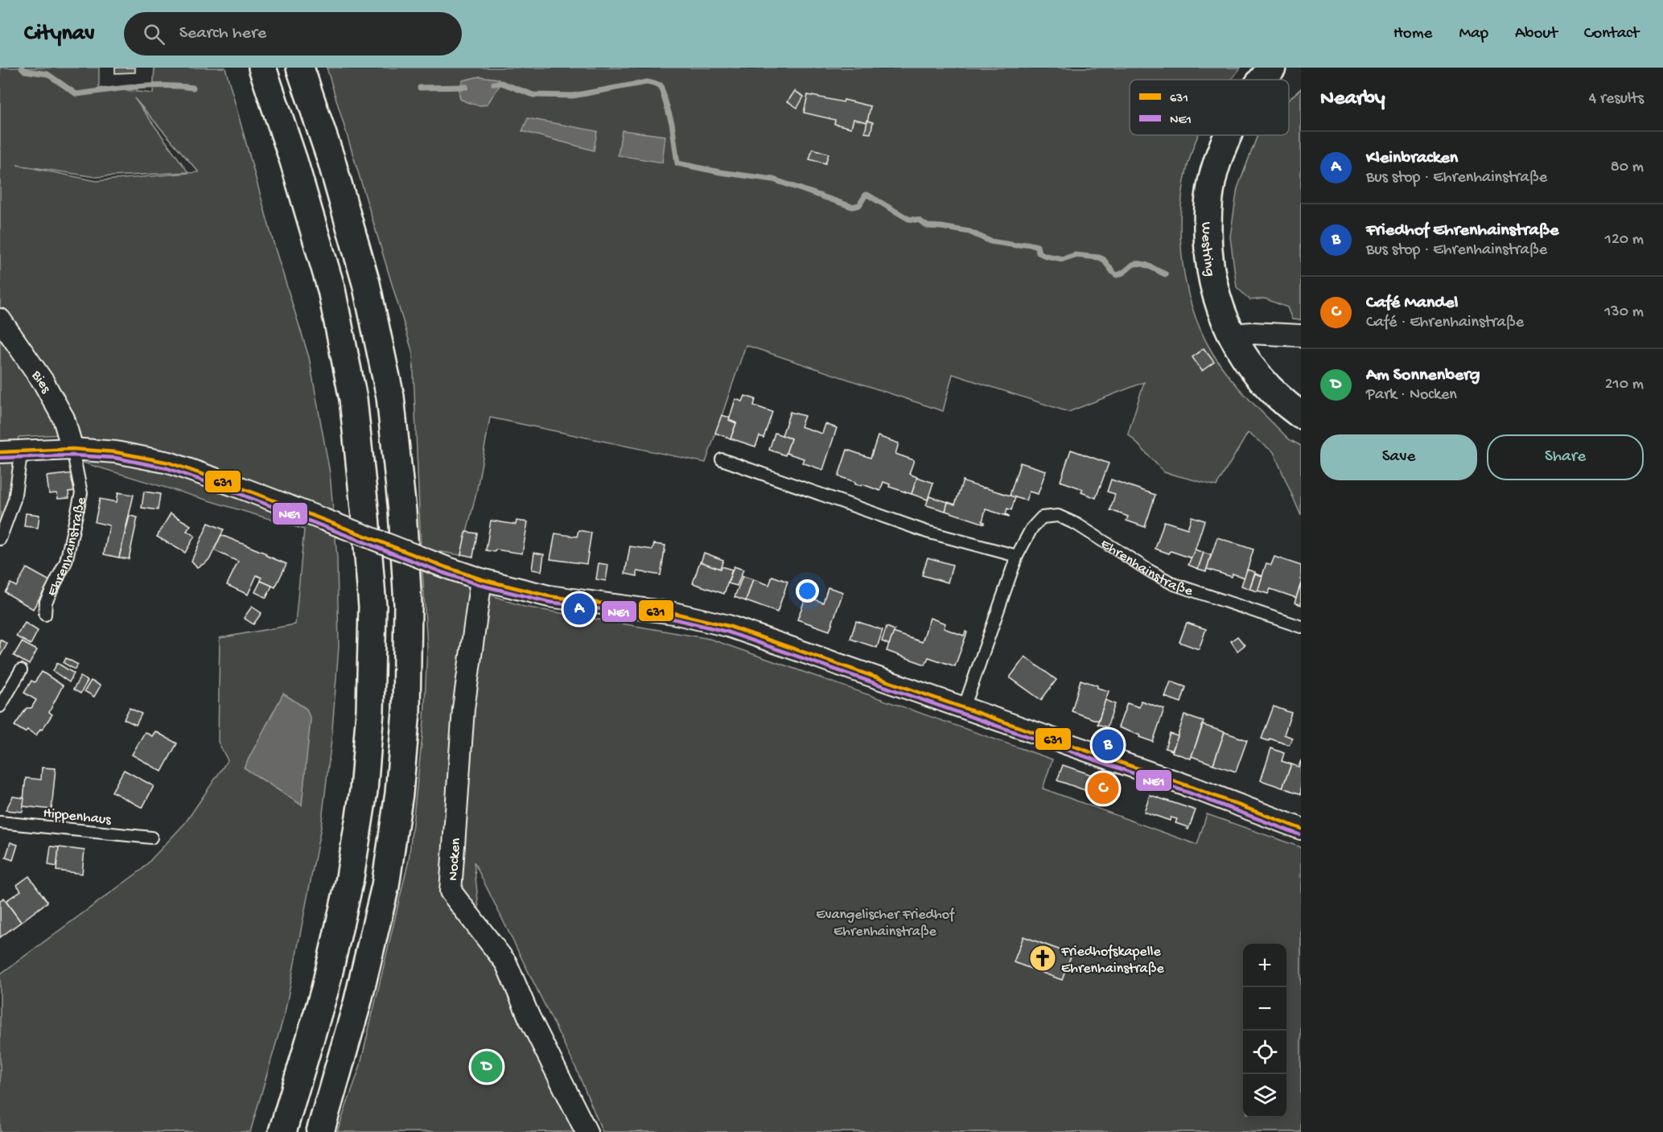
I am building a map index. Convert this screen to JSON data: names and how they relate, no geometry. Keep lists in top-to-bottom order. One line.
{"streets":{"main road":["Westring"],"street":["Bies","Nocken"],"lane":["Ehrenhainstraße","Hippenhaus"]},"crossings":[["Bies","Ehrenhainstraße"]],"parks":["Evangelischer Friedhof Ehrenhainstraße"],"places":{"church":["Friedhofskapelle Ehrenhainstraße"]},"lines":["transit line 631","transit line NE1"],"legend":["631","NE1"],"page":{"header":"Citynav","search":"Search here","nav":["Home","Map","About","Contact"],"heading":["Nearby","4 results"],"list":[{"mark":"A","name":"Kleinbracken","note":"Bus stop · Ehrenhainstraße","value":"80 m"},{"mark":"B","name":"Friedhof Ehrenhainstraße","note":"Bus stop · Ehrenhainstraße","value":"120 m"},{"mark":"C","name":"Café Mandel","note":"Café · Ehrenhainstraße","value":"130 m"},{"mark":"D","name":"Am Sonnenberg","note":"Park · Nocken","value":"210 m"}],"buttons":["Save","Share"],"pins":["A","B","C","D"],"map_buttons":["+","−"]}}
